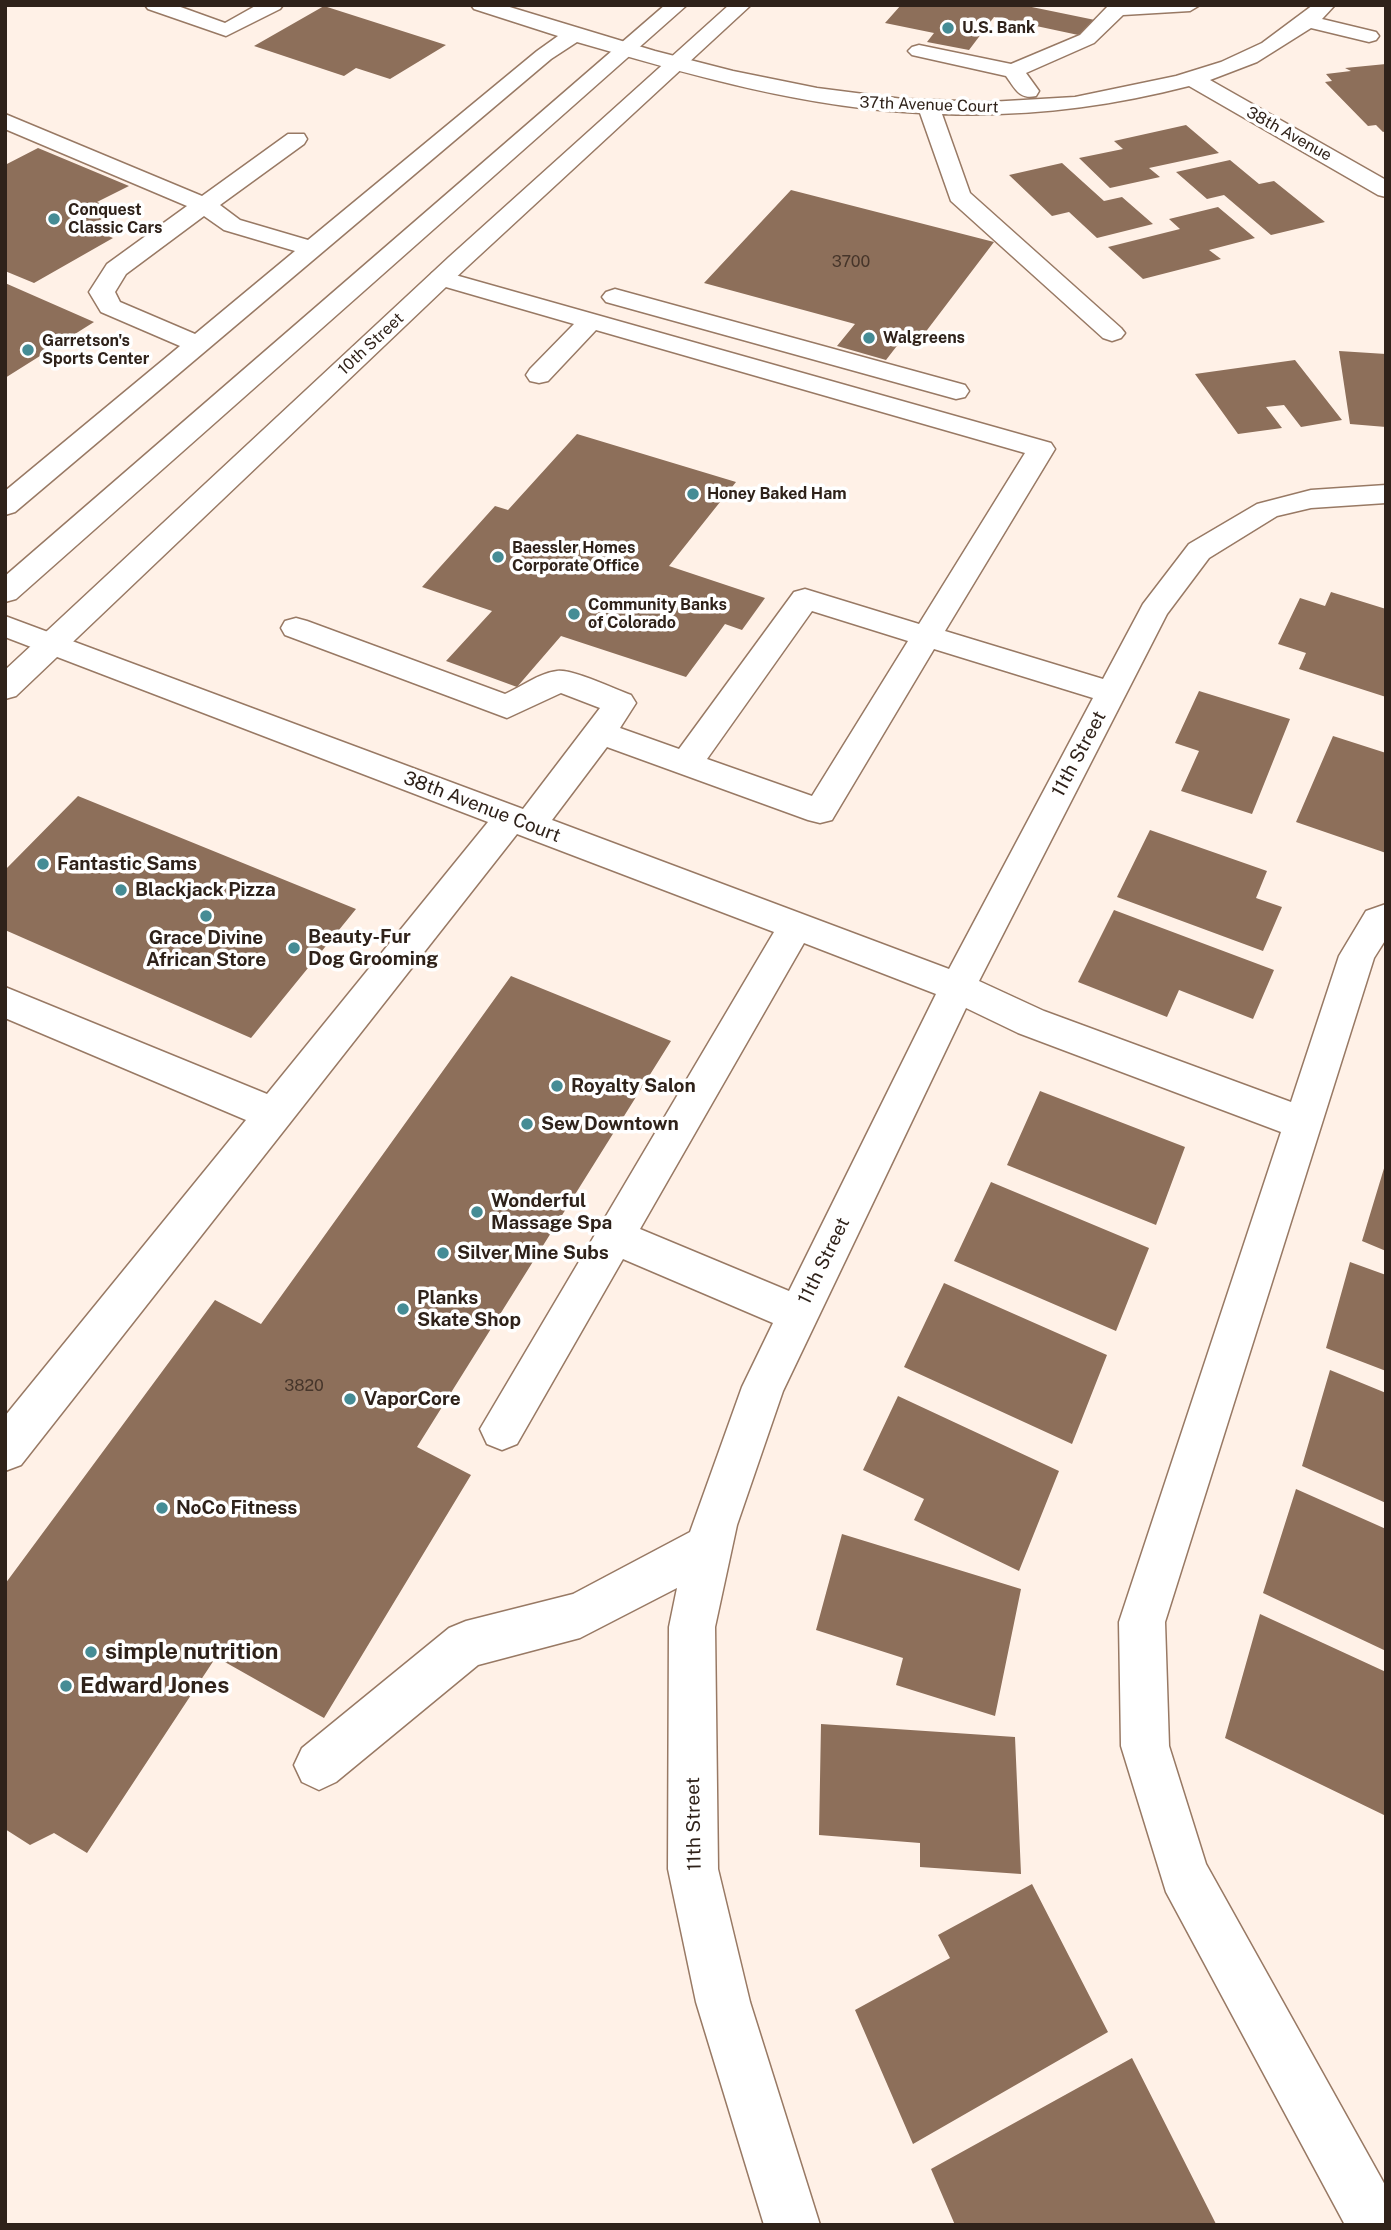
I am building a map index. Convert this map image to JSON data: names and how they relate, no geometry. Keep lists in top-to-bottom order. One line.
{"streets":{"street":["37th Avenue Court","38th Avenue","10th Street","11th Street","38th Avenue Court"]},"crossings":[["37th Avenue Court","38th Avenue"],["37th Avenue Court","10th Street"],["10th Street","38th Avenue Court"],["11th Street","38th Avenue Court"]],"places":["U.S. Bank","Conquest Classic Cars","Walgreens","Garretson's Sports Center","Honey Baked Ham","Baessler Homes Corporate Office","Community Banks of Colorado","Fantastic Sams","Blackjack Pizza","Grace Divine African Store","Beauty-Fur Dog Grooming","Royalty Salon","Sew Downtown","Wonderful Massage Spa","Silver Mine Subs","Planks Skate Shop","VaporCore","NoCo Fitness","simple nutrition","Edward Jones"],"house_numbers":["3700","3820"]}
